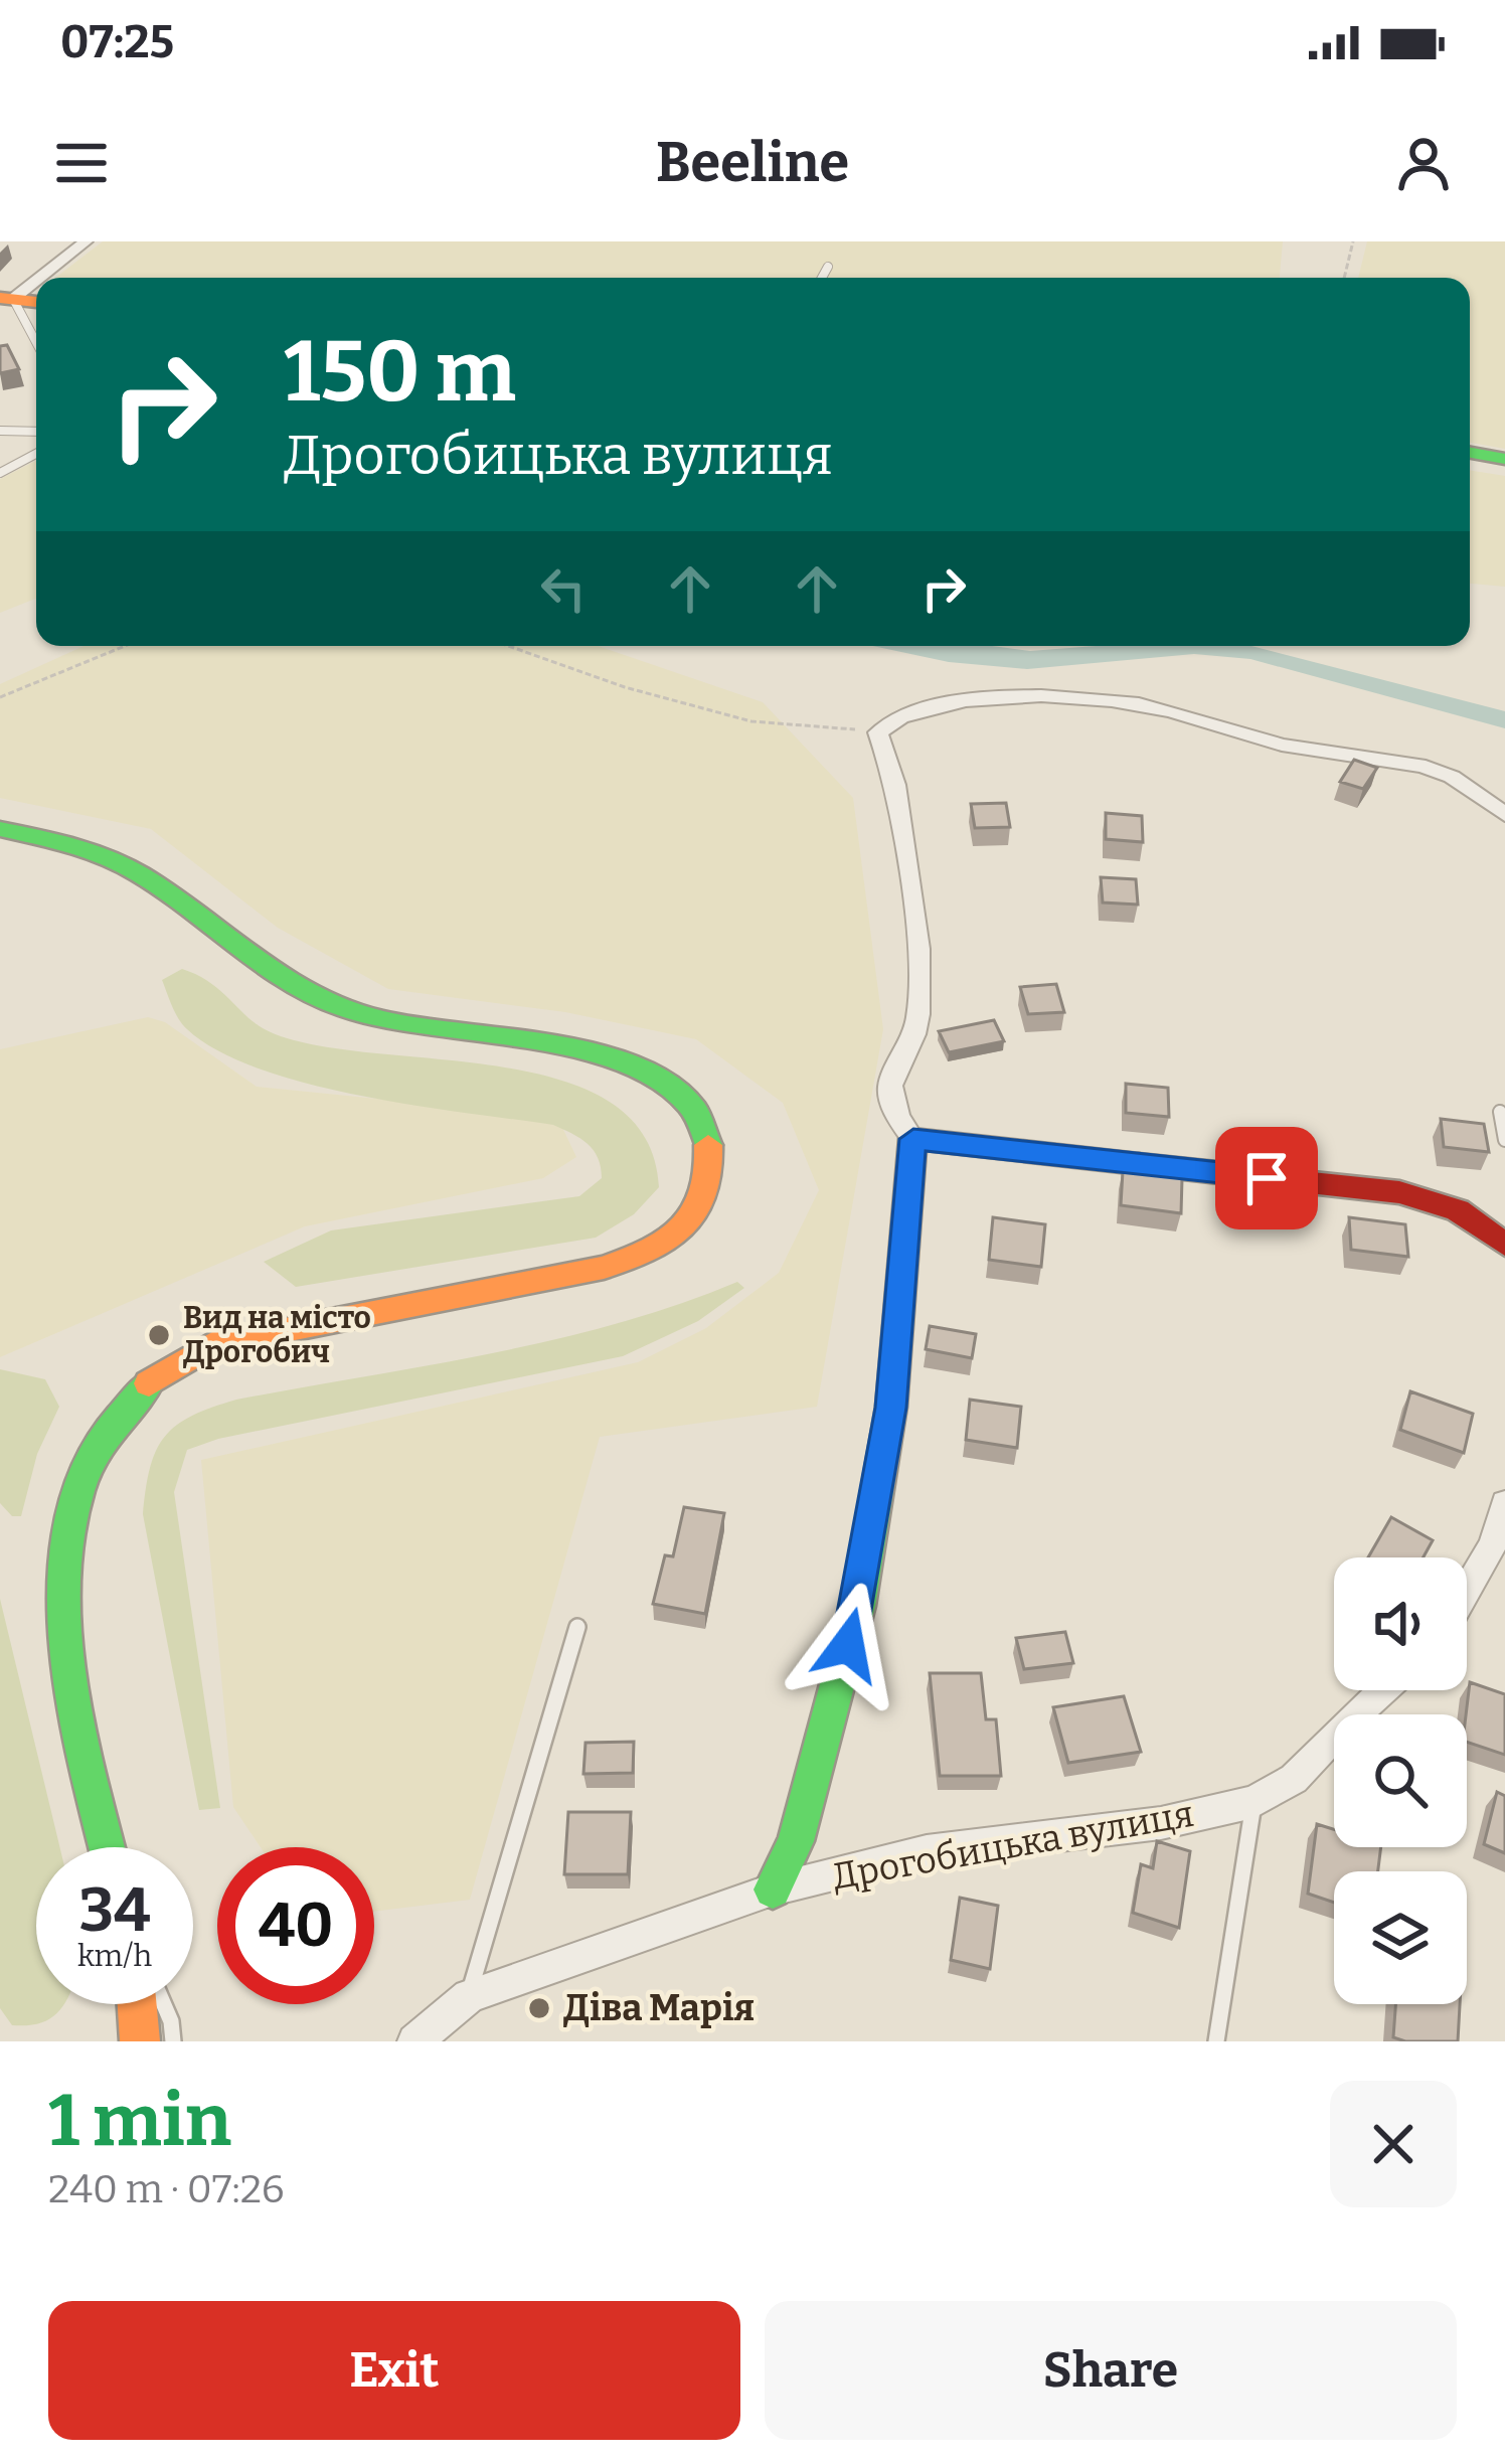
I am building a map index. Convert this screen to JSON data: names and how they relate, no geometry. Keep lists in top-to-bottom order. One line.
{"streets":{"main road":["Дрогобицька вулиця"]},"places":["Вид на місто Дрогобич","Діва Марія"],"page":{"status":"07:25","header":"Beeline","turn":["150 m","Дрогобицька вулиця"],"speed":"34 km/h","limit":"40","heading":["1 min","240 m · 07:26"],"buttons":["Exit","Share"]}}
